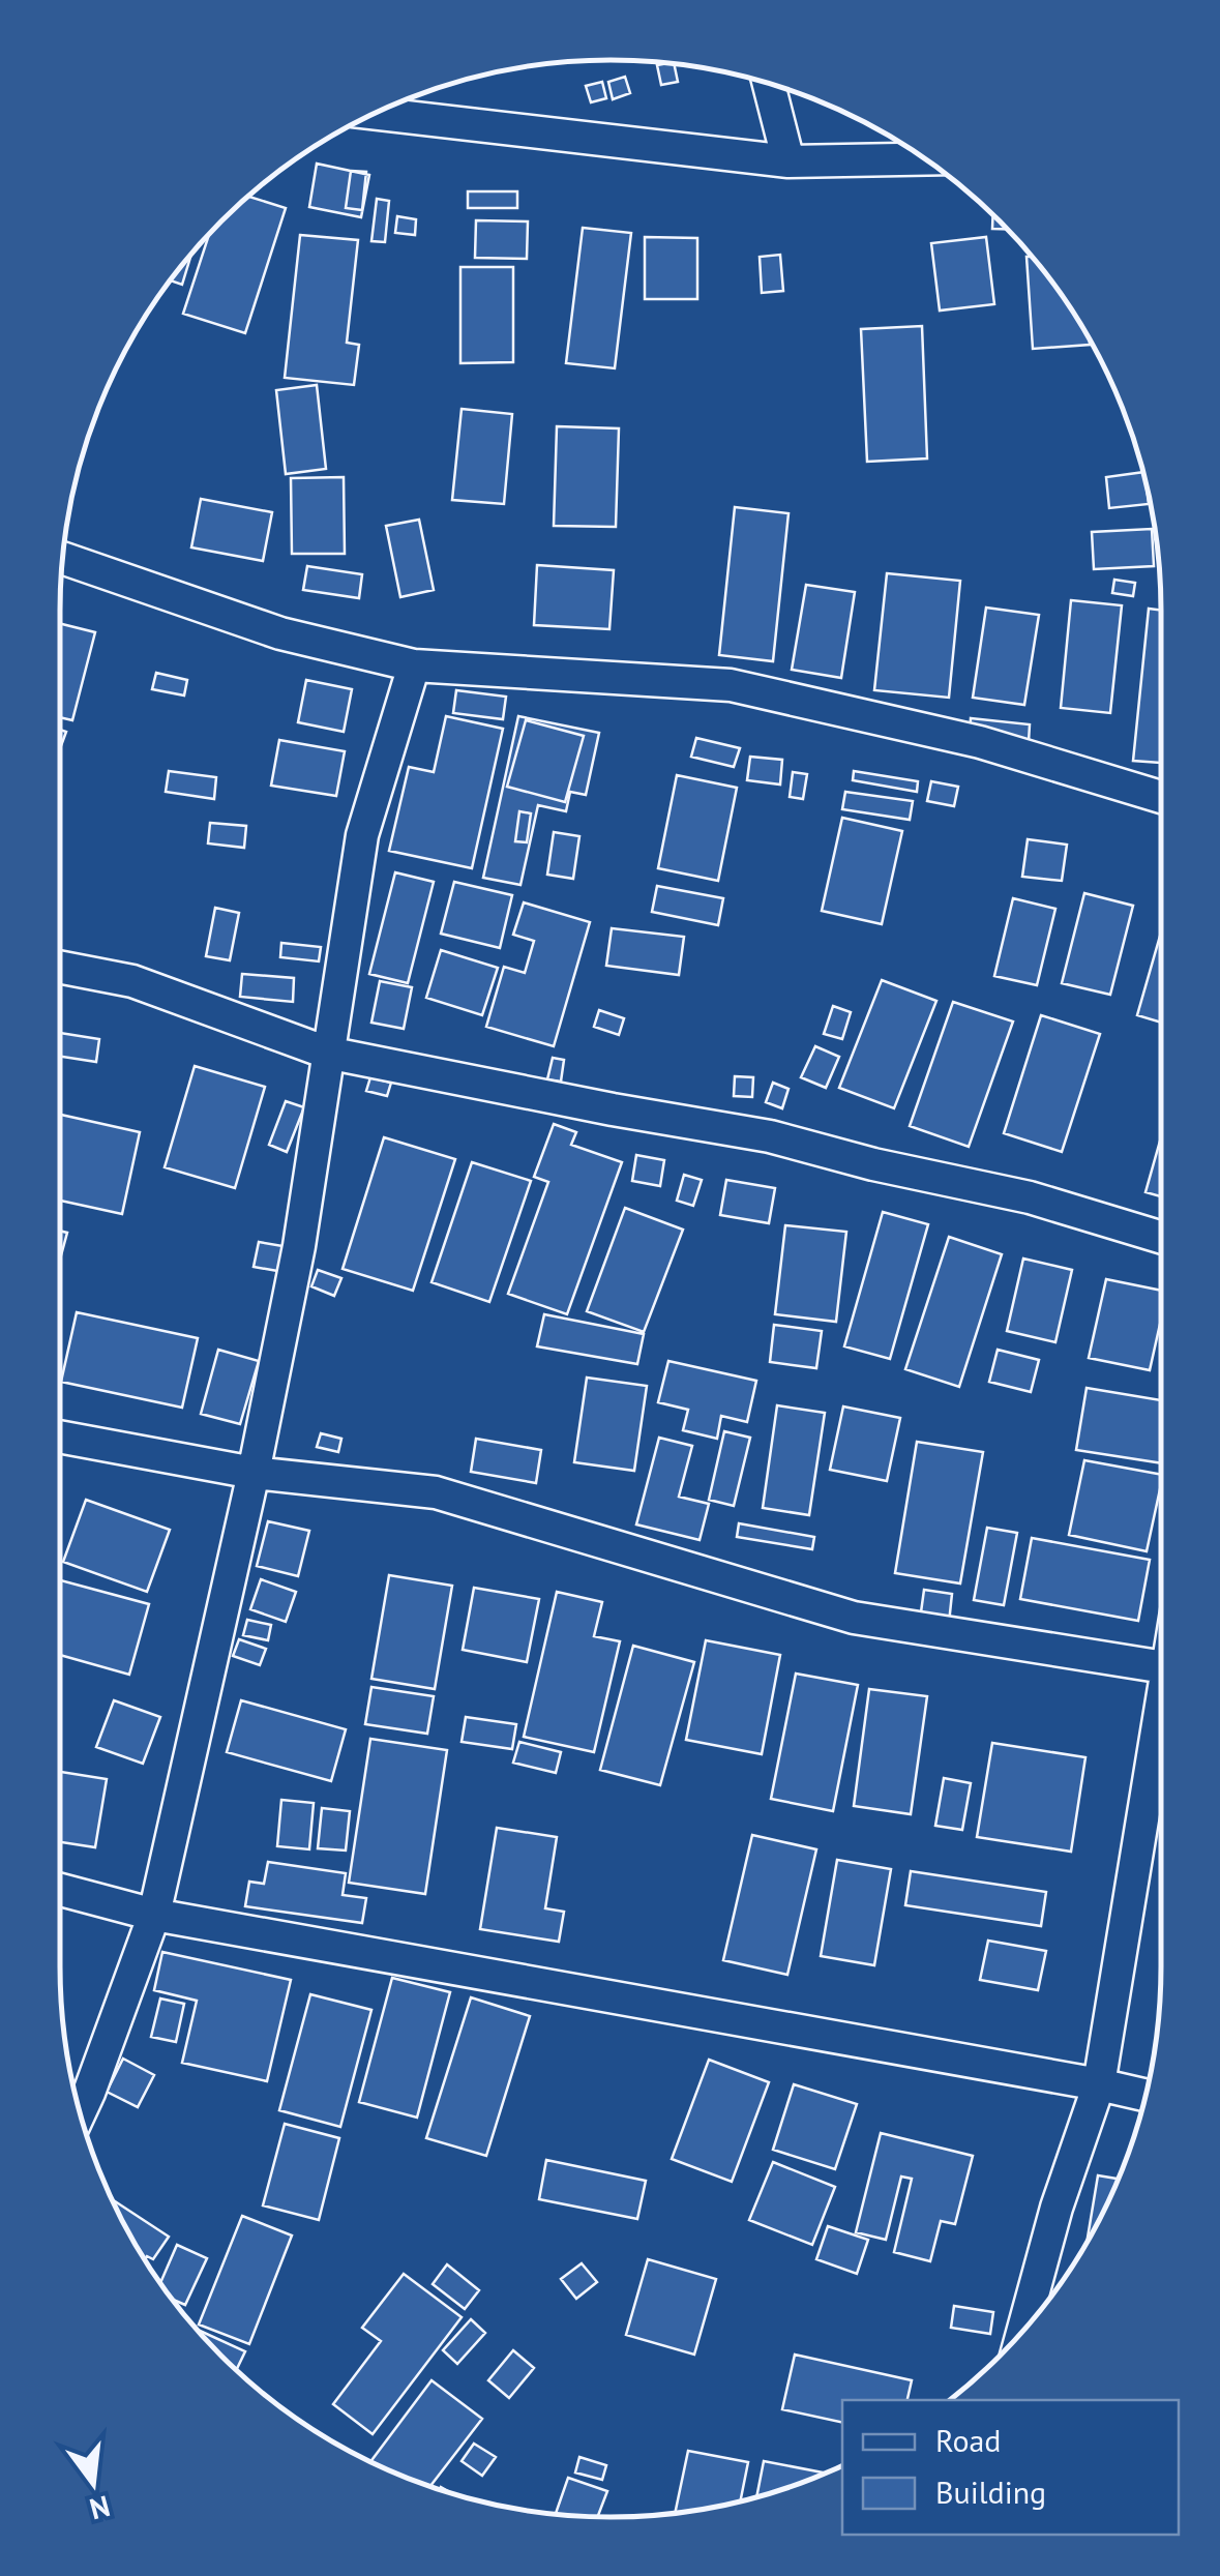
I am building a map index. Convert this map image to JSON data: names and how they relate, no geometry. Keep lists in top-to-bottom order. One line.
{"legend":["Road","Building"],"north":"bottom"}
